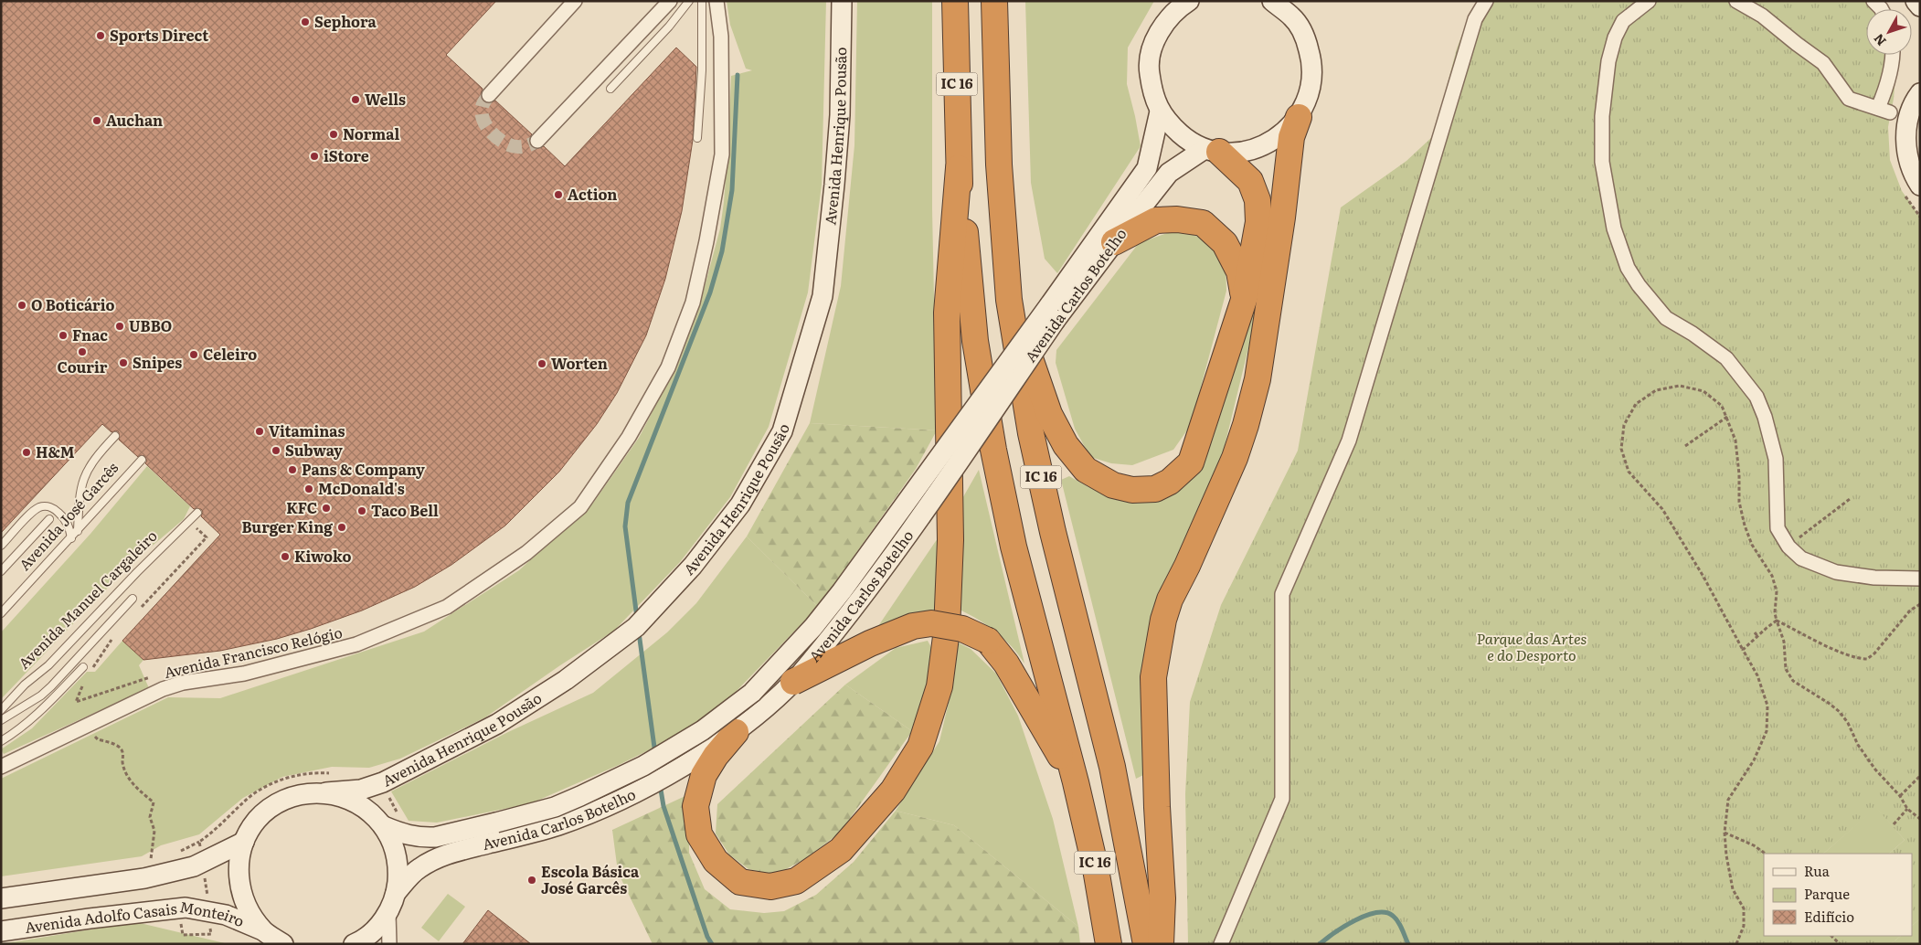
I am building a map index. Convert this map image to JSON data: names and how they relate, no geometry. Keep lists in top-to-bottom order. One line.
{"streets":{"highway":["IC 16"],"main road":["Avenida Henrique Pousão","Avenida Carlos Botelho","Avenida Adolfo Casais Monteiro"],"street":["Avenida Francisco Relógio"],"lane":["Avenida José Garcês","Avenida Manuel Cargaleiro"]},"parks":["Parque das Artes e do Desporto"],"places":["Sephora","Sports Direct","Wells","Auchan","Normal","iStore","Action","O Boticário","UBBO","Fnac","Courir","Celeiro","Snipes","Worten","Vitaminas","Subway","H&M","Pans & Company","McDonald's","KFC","Taco Bell","Burger King","Kiwoko","Escola Básica José Garcês"],"legend":["Rua","Parque","Edifício"],"north":"bottom left"}
